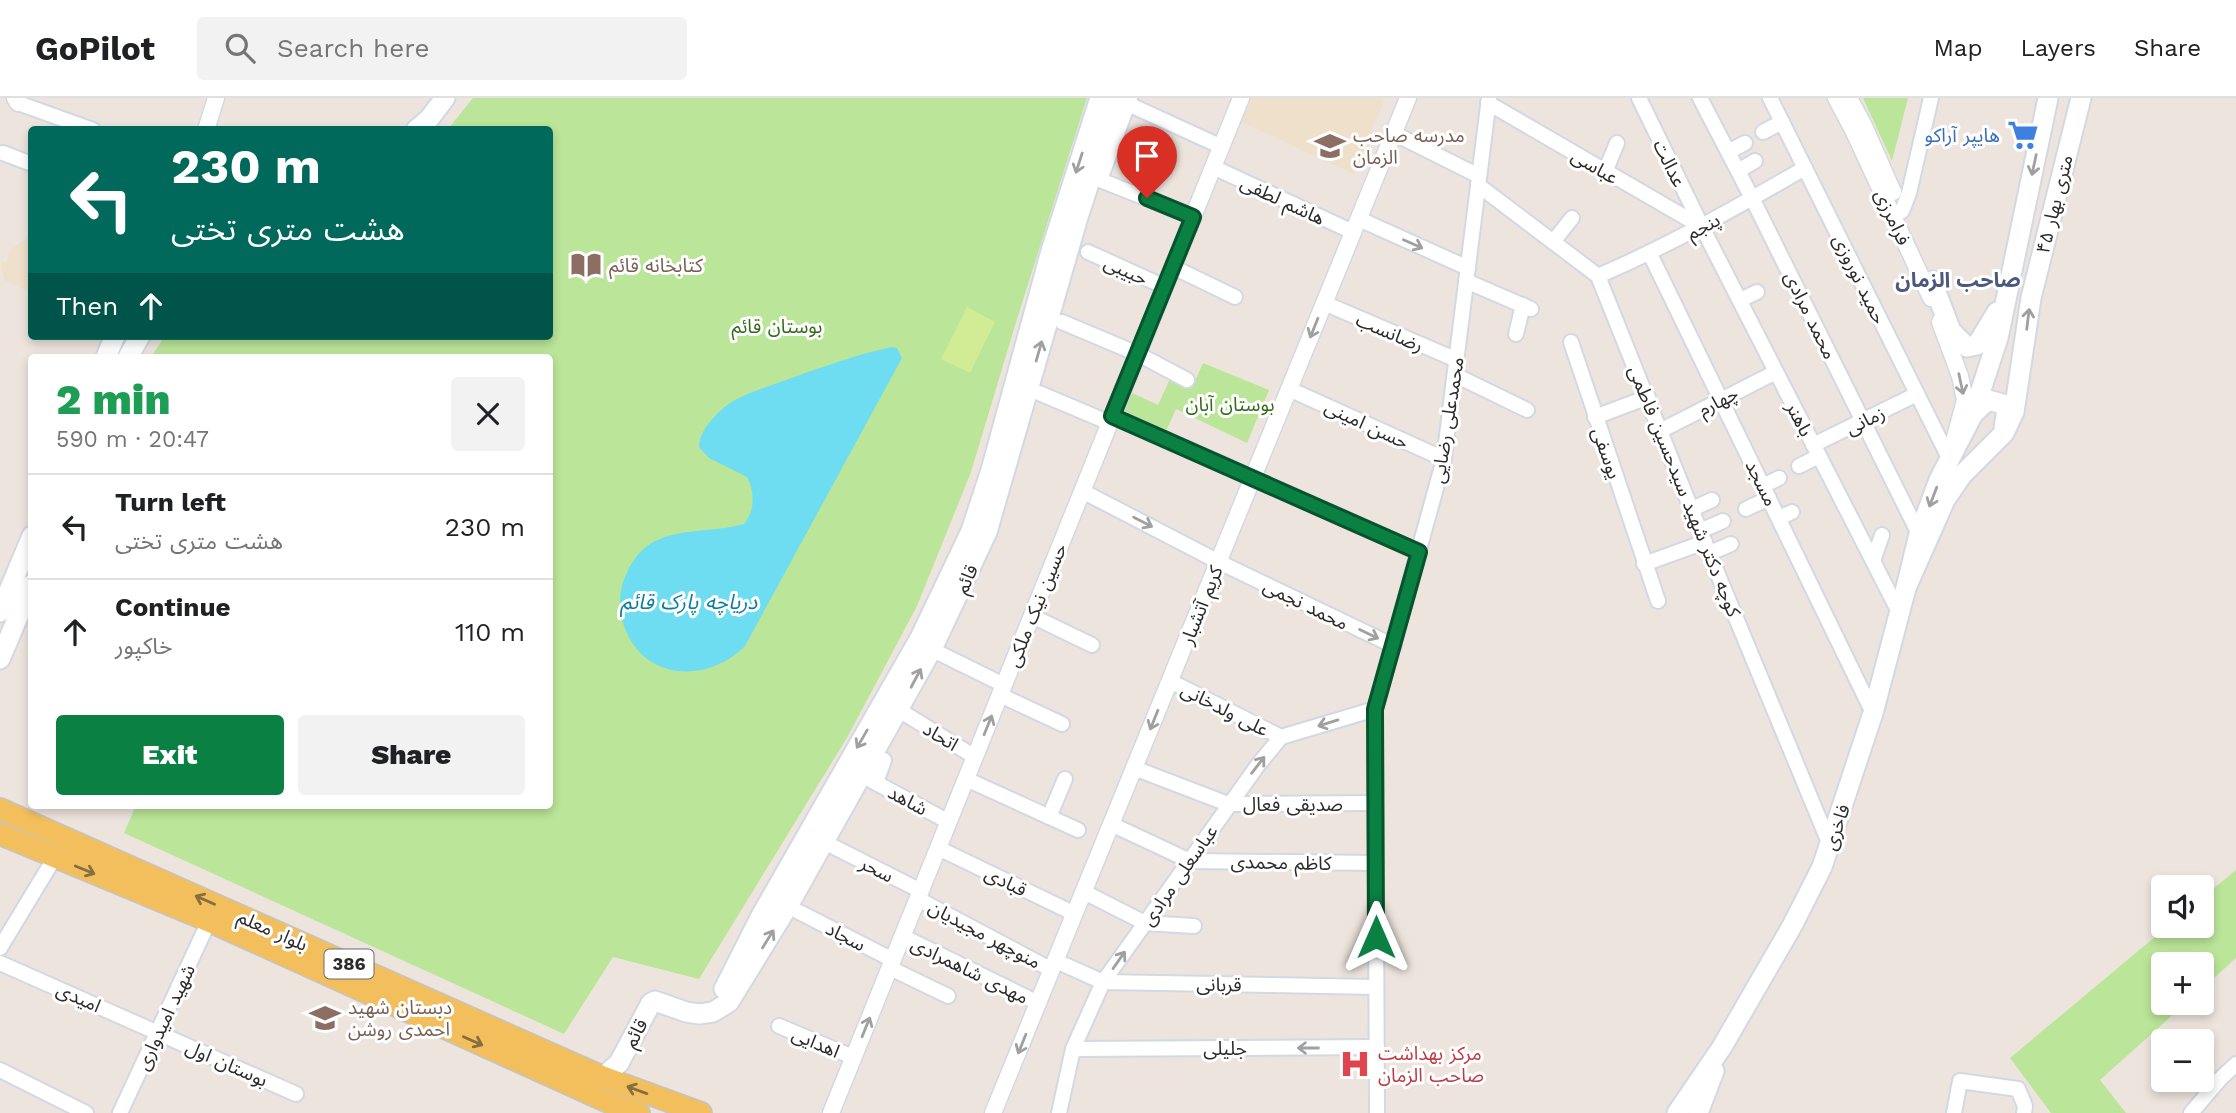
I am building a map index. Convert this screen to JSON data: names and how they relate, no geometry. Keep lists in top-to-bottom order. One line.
{"streets":{"main road":["۴۵ متری بهار","قائم","فاخری","بلوار معلم","386"],"street":["عدالت","عباسی","هاشم لطفی","فرامرزی","پنجم","حبیبی","حمید نوروزی","محمد مرادی","رضانسب","چهارم","باهنر","محمدعلی رضایی","زمانی","حسن امینی","یوسفی","مسجد","کوچه دکتر شهید سیدحسین فاطمی","محمد نجمی","حسین نیک ملکی","کریم آتشبار","علی ولدخانی","اتحاد","شاهد","صدیقی فعال","کاظم محمدی","سحر","عباسعلی مرادی","قبادی","منوچهر مجیدیان","سجاد","مهدی شاهمرادی","قربانی","امیدی","شهيد امیدواری","اهدایی","جلیلی","بوستان اول"]},"crossings":[["عدالت","عباسی"],["عدالت","پنجم"],["عدالت","باهنر"],["عباسی","پنجم"],["عباسی","باهنر"],["عباسی","محمدعلی رضایی"],["هاشم لطفی","محمدعلی رضایی"],["هاشم لطفی","حسین نیک ملکی"],["هاشم لطفی","کریم آتشبار"],["۴۵ متری بهار","فاخری"],["فرامرزی","حمید نوروزی"],["فرامرزی","فاخری"],["پنجم","حمید نوروزی"],["پنجم","محمد مرادی"],["پنجم","باهنر"],["پنجم","مسجد"],["پنجم","کوچه دکتر شهید سیدحسین فاطمی"],["حبیبی","حسین نیک ملکی"],["حمید نوروزی","زمانی"],["حمید نوروزی","فاخری"],["محمد مرادی","زمانی"],["محمد مرادی","فاخری"],["رضانسب","محمدعلی رضایی"],["رضانسب","کریم آتشبار"],["چهارم","باهنر"],["چهارم","مسجد"],["چهارم","کوچه دکتر شهید سیدحسین فاطمی"],["باهنر","زمانی"],["باهنر","فاخری"],["محمدعلی رضایی","حسن امینی"],["محمدعلی رضایی","محمد نجمی"],["محمدعلی رضایی","صدیقی فعال"],["محمدعلی رضایی","کاظم محمدی"],["محمدعلی رضایی","قربانی"],["محمدعلی رضایی","جلیلی"],["حسن امینی","کریم آتشبار"],["مسجد","فاخری"],["کوچه دکتر شهید سیدحسین فاطمی","فاخری"],["قائم","بلوار معلم"],["محمد نجمی","حسین نیک ملکی"],["محمد نجمی","کریم آتشبار"],["حسین نیک ملکی","اتحاد"],["حسین نیک ملکی","شاهد"],["حسین نیک ملکی","سحر"],["حسین نیک ملکی","قبادی"],["حسین نیک ملکی","منوچهر مجیدیان"],["حسین نیک ملکی","سجاد"],["حسین نیک ملکی","مهدی شاهمرادی"],["حسین نیک ملکی","اهدایی"],["کریم آتشبار","علی ولدخانی"],["کریم آتشبار","صدیقی فعال"],["کریم آتشبار","کاظم محمدی"],["کریم آتشبار","قبادی"],["کریم آتشبار","منوچهر مجیدیان"],["کریم آتشبار","مهدی شاهمرادی"],["کریم آتشبار","قربانی"],["علی ولدخانی","عباسعلی مرادی"],["صدیقی فعال","عباسعلی مرادی"],["کاظم محمدی","عباسعلی مرادی"],["سحر","منوچهر مجیدیان"],["عباسعلی مرادی","قربانی"],["عباسعلی مرادی","جلیلی"],["بلوار معلم","شهيد امیدواری"],["منوچهر مجیدیان","قربانی"],["امیدی","شهيد امیدواری"],["امیدی","بوستان اول"],["شهيد امیدواری","بوستان اول"]],"one_way":["عباسعلی مرادی","جلیلی"],"districts":["صاحب الزمان"],"water":["دریاچه پارک قائم"],"parks":["بوستان قائم","بوستان آبان"],"places":{"supermarket":["هایپر آراکو"],"school or university":["مدرسه صاحب الزمان","دبستان شهید احمدی روشن"],"library":["کتابخانه قائم"],"hospital":["مرکز بهداشت صاحب الزمان"]},"page":{"header":"GoPilot","search":"Search here","nav":["Map","Layers","Share"],"turn":["230 m","هشت متری تختی"],"then":"Then","heading":["2 min","590 m · 20:47"],"list":[{"name":"Turn left","note":"هشت متری تختی","value":"230 m"},{"name":"Continue","note":"خاکپور","value":"110 m"}],"buttons":["Exit","Share"],"map_buttons":["+","−"]}}
